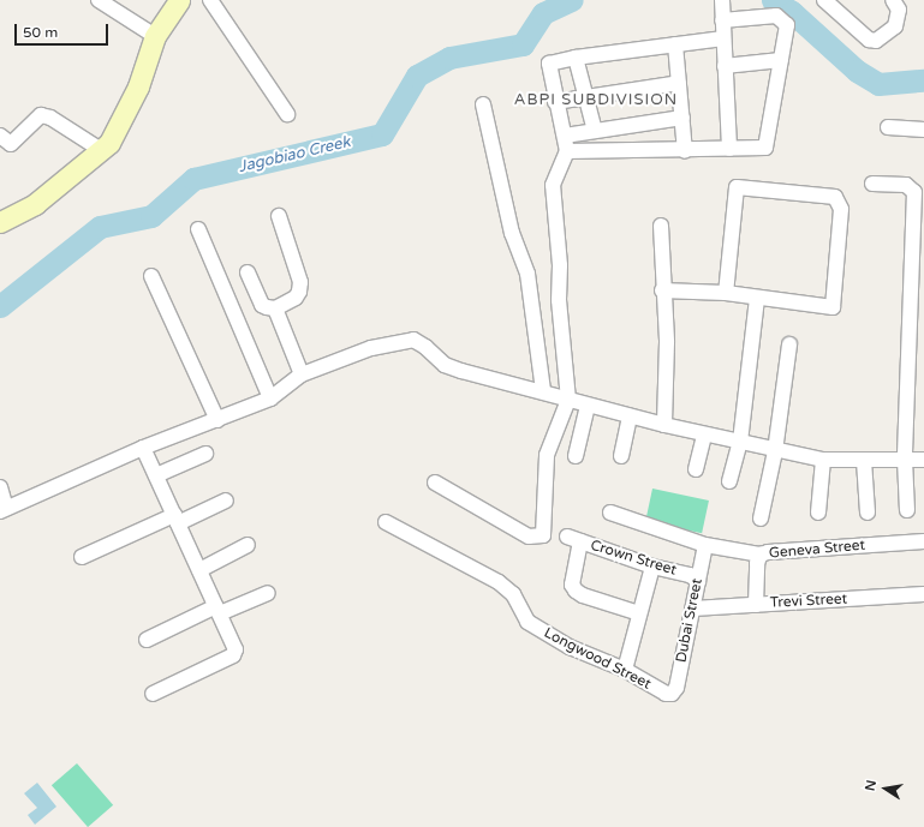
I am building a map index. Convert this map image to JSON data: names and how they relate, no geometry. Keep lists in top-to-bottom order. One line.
{"streets":{"street":["Geneva Street","Crown Street","Trevi Street","Dubai Street","Longwood Street"]},"crossings":[["Geneva Street","Trevi Street"],["Crown Street","Dubai Street"],["Trevi Street","Dubai Street"],["Dubai Street","Longwood Street"]],"districts":["ABPI SUBDIVISION"],"water":["Jagobiao Creek"],"scale_bar":"50 m","north":"left"}
